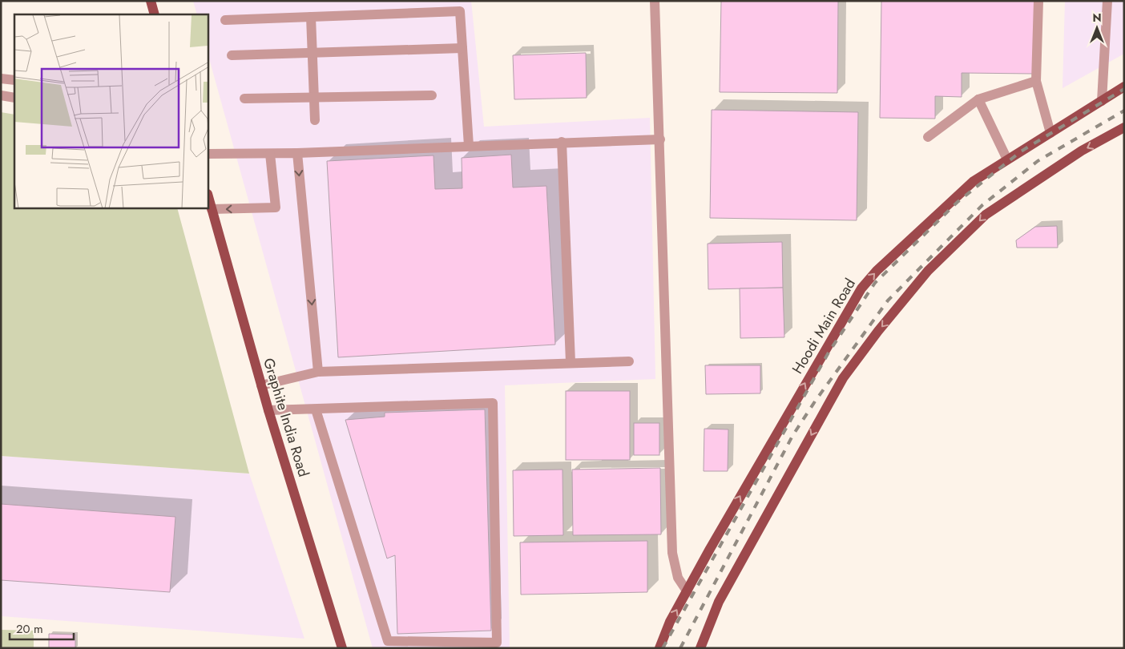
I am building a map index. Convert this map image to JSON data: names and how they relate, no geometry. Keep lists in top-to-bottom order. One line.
{"streets":{"main road":["Hoodi Main Road","Graphite India Road"]},"scale_bar":"20 m","north":"top"}
